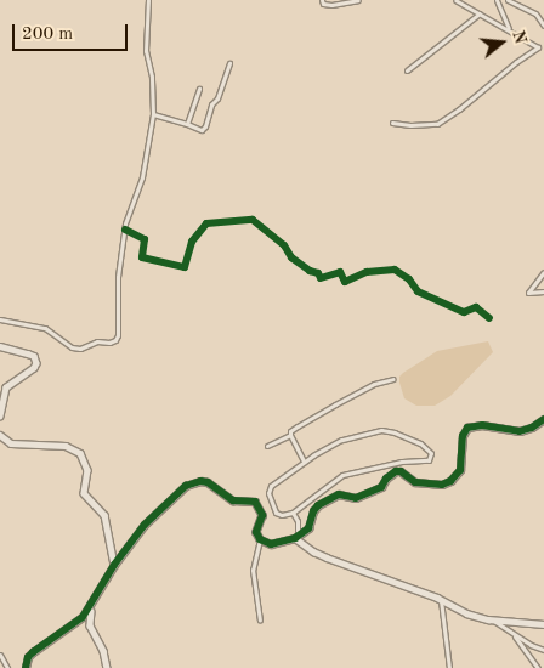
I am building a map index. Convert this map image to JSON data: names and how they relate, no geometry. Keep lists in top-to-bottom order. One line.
{"scale_bar":"200 m","north":"right"}
